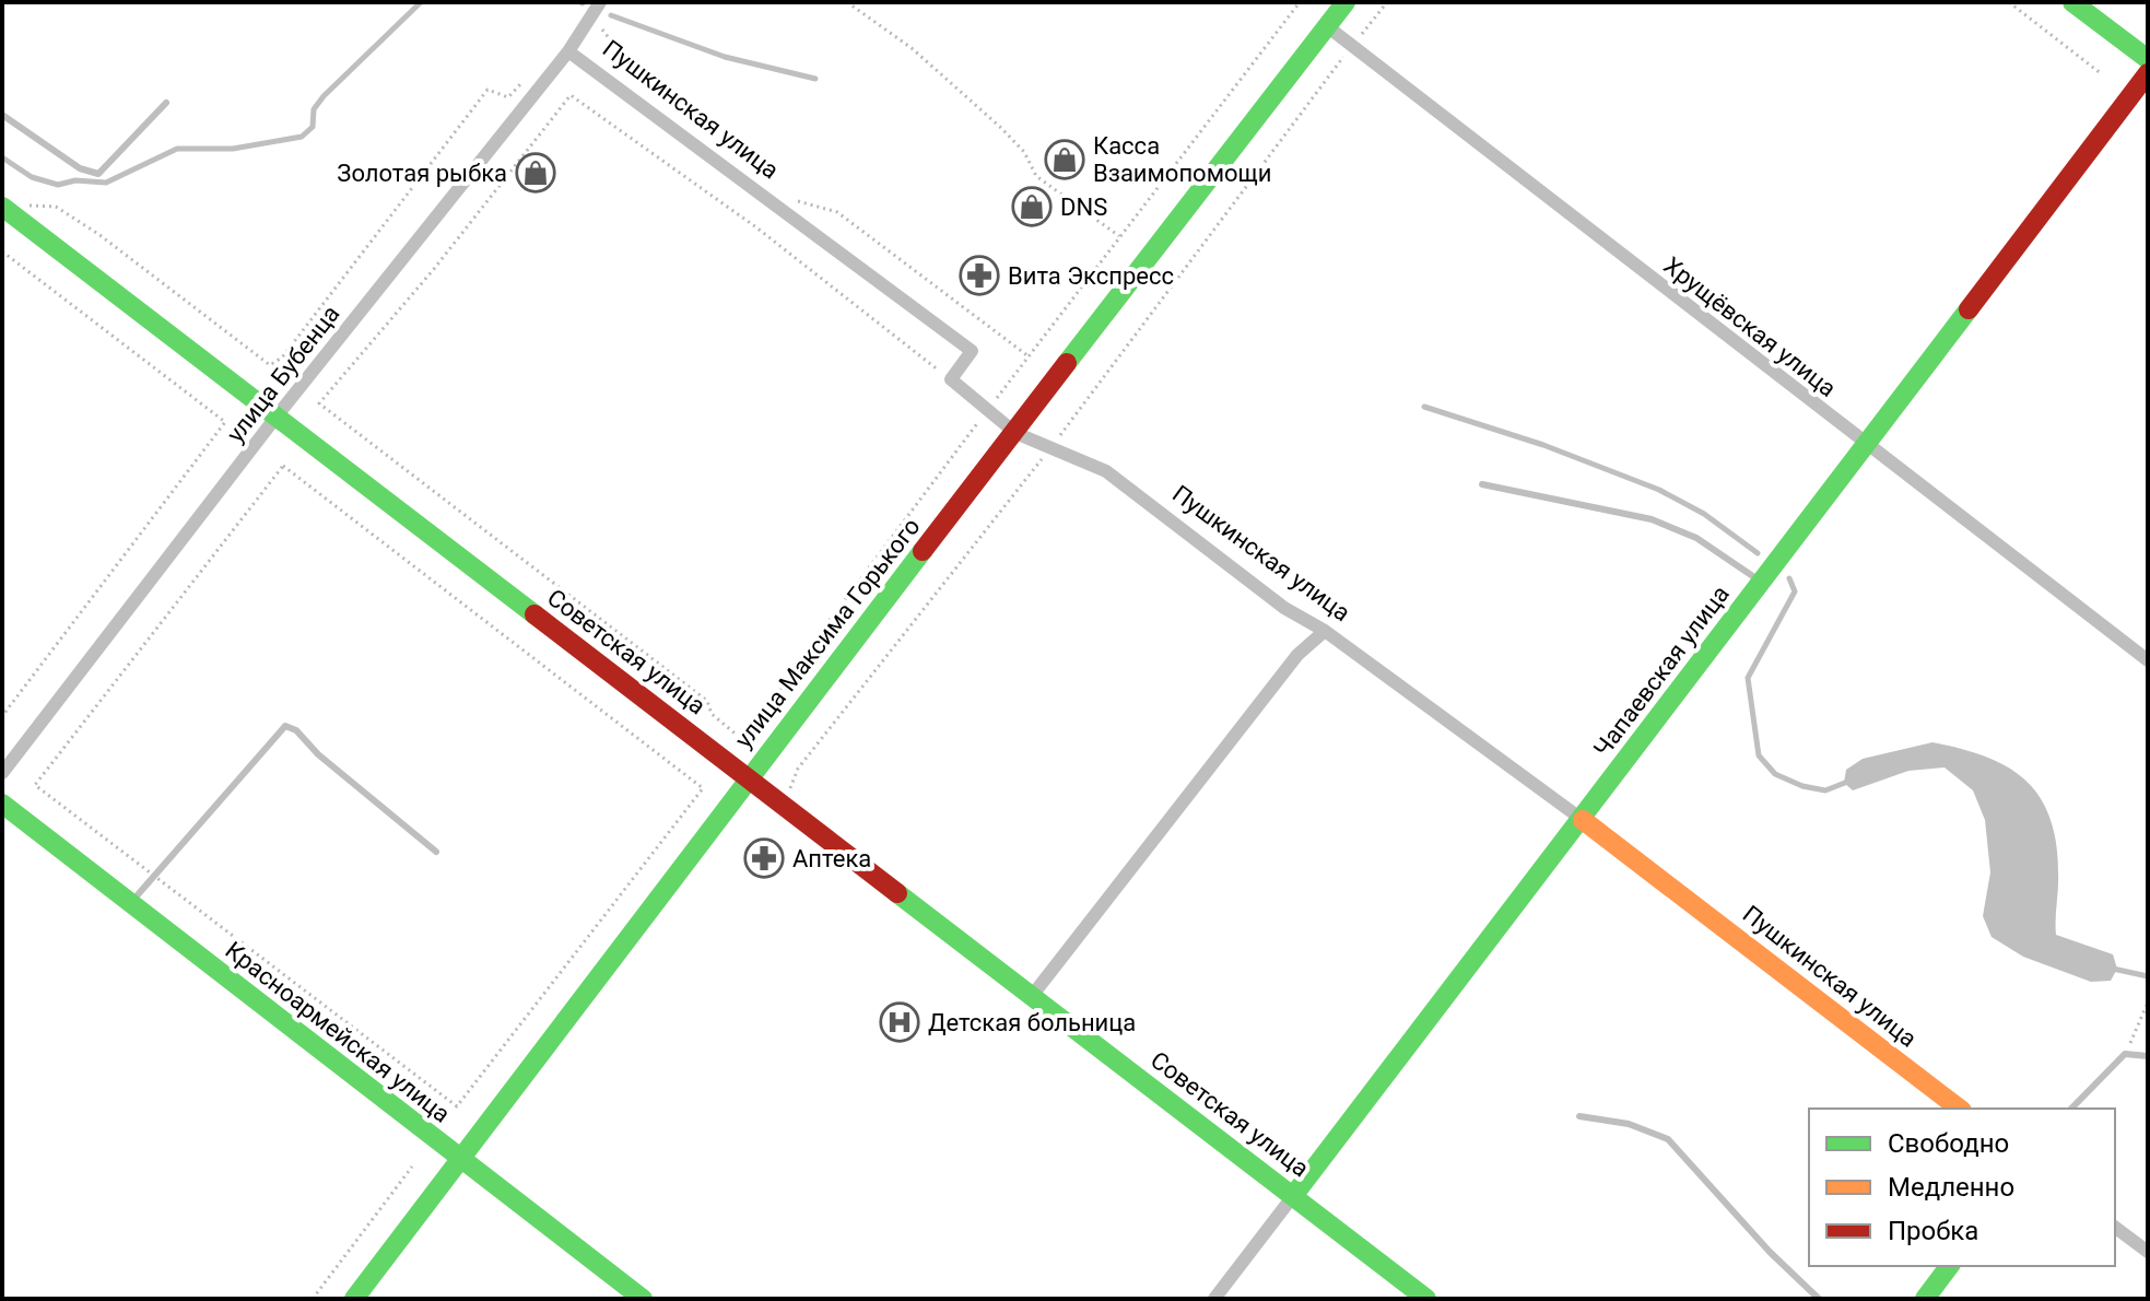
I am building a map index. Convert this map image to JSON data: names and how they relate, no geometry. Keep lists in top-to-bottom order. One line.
{"streets":{"main road":["Пушкинская улица","улица Максима Горького","Советская улица","Чапаевская улица","Красноармейская улица"],"street":["Хрущёвская улица","улица Бубенца"]},"crossings":[["Пушкинская улица","улица Бубенца"],["Пушкинская улица","улица Максима Горького"],["Пушкинская улица","Чапаевская улица"],["Хрущёвская улица","улица Максима Горького"],["Хрущёвская улица","Чапаевская улица"],["улица Бубенца","Советская улица"],["улица Максима Горького","Советская улица"],["улица Максима Горького","Красноармейская улица"],["Советская улица","Чапаевская улица"]],"places":{"shop":["Касса Взаимопомощи","Золотая рыбка","DNS"],"pharmacy":["Вита Экспресс","Аптека"],"hospital":["Детская больница"]},"legend":["Свободно","Медленно","Пробка"]}
